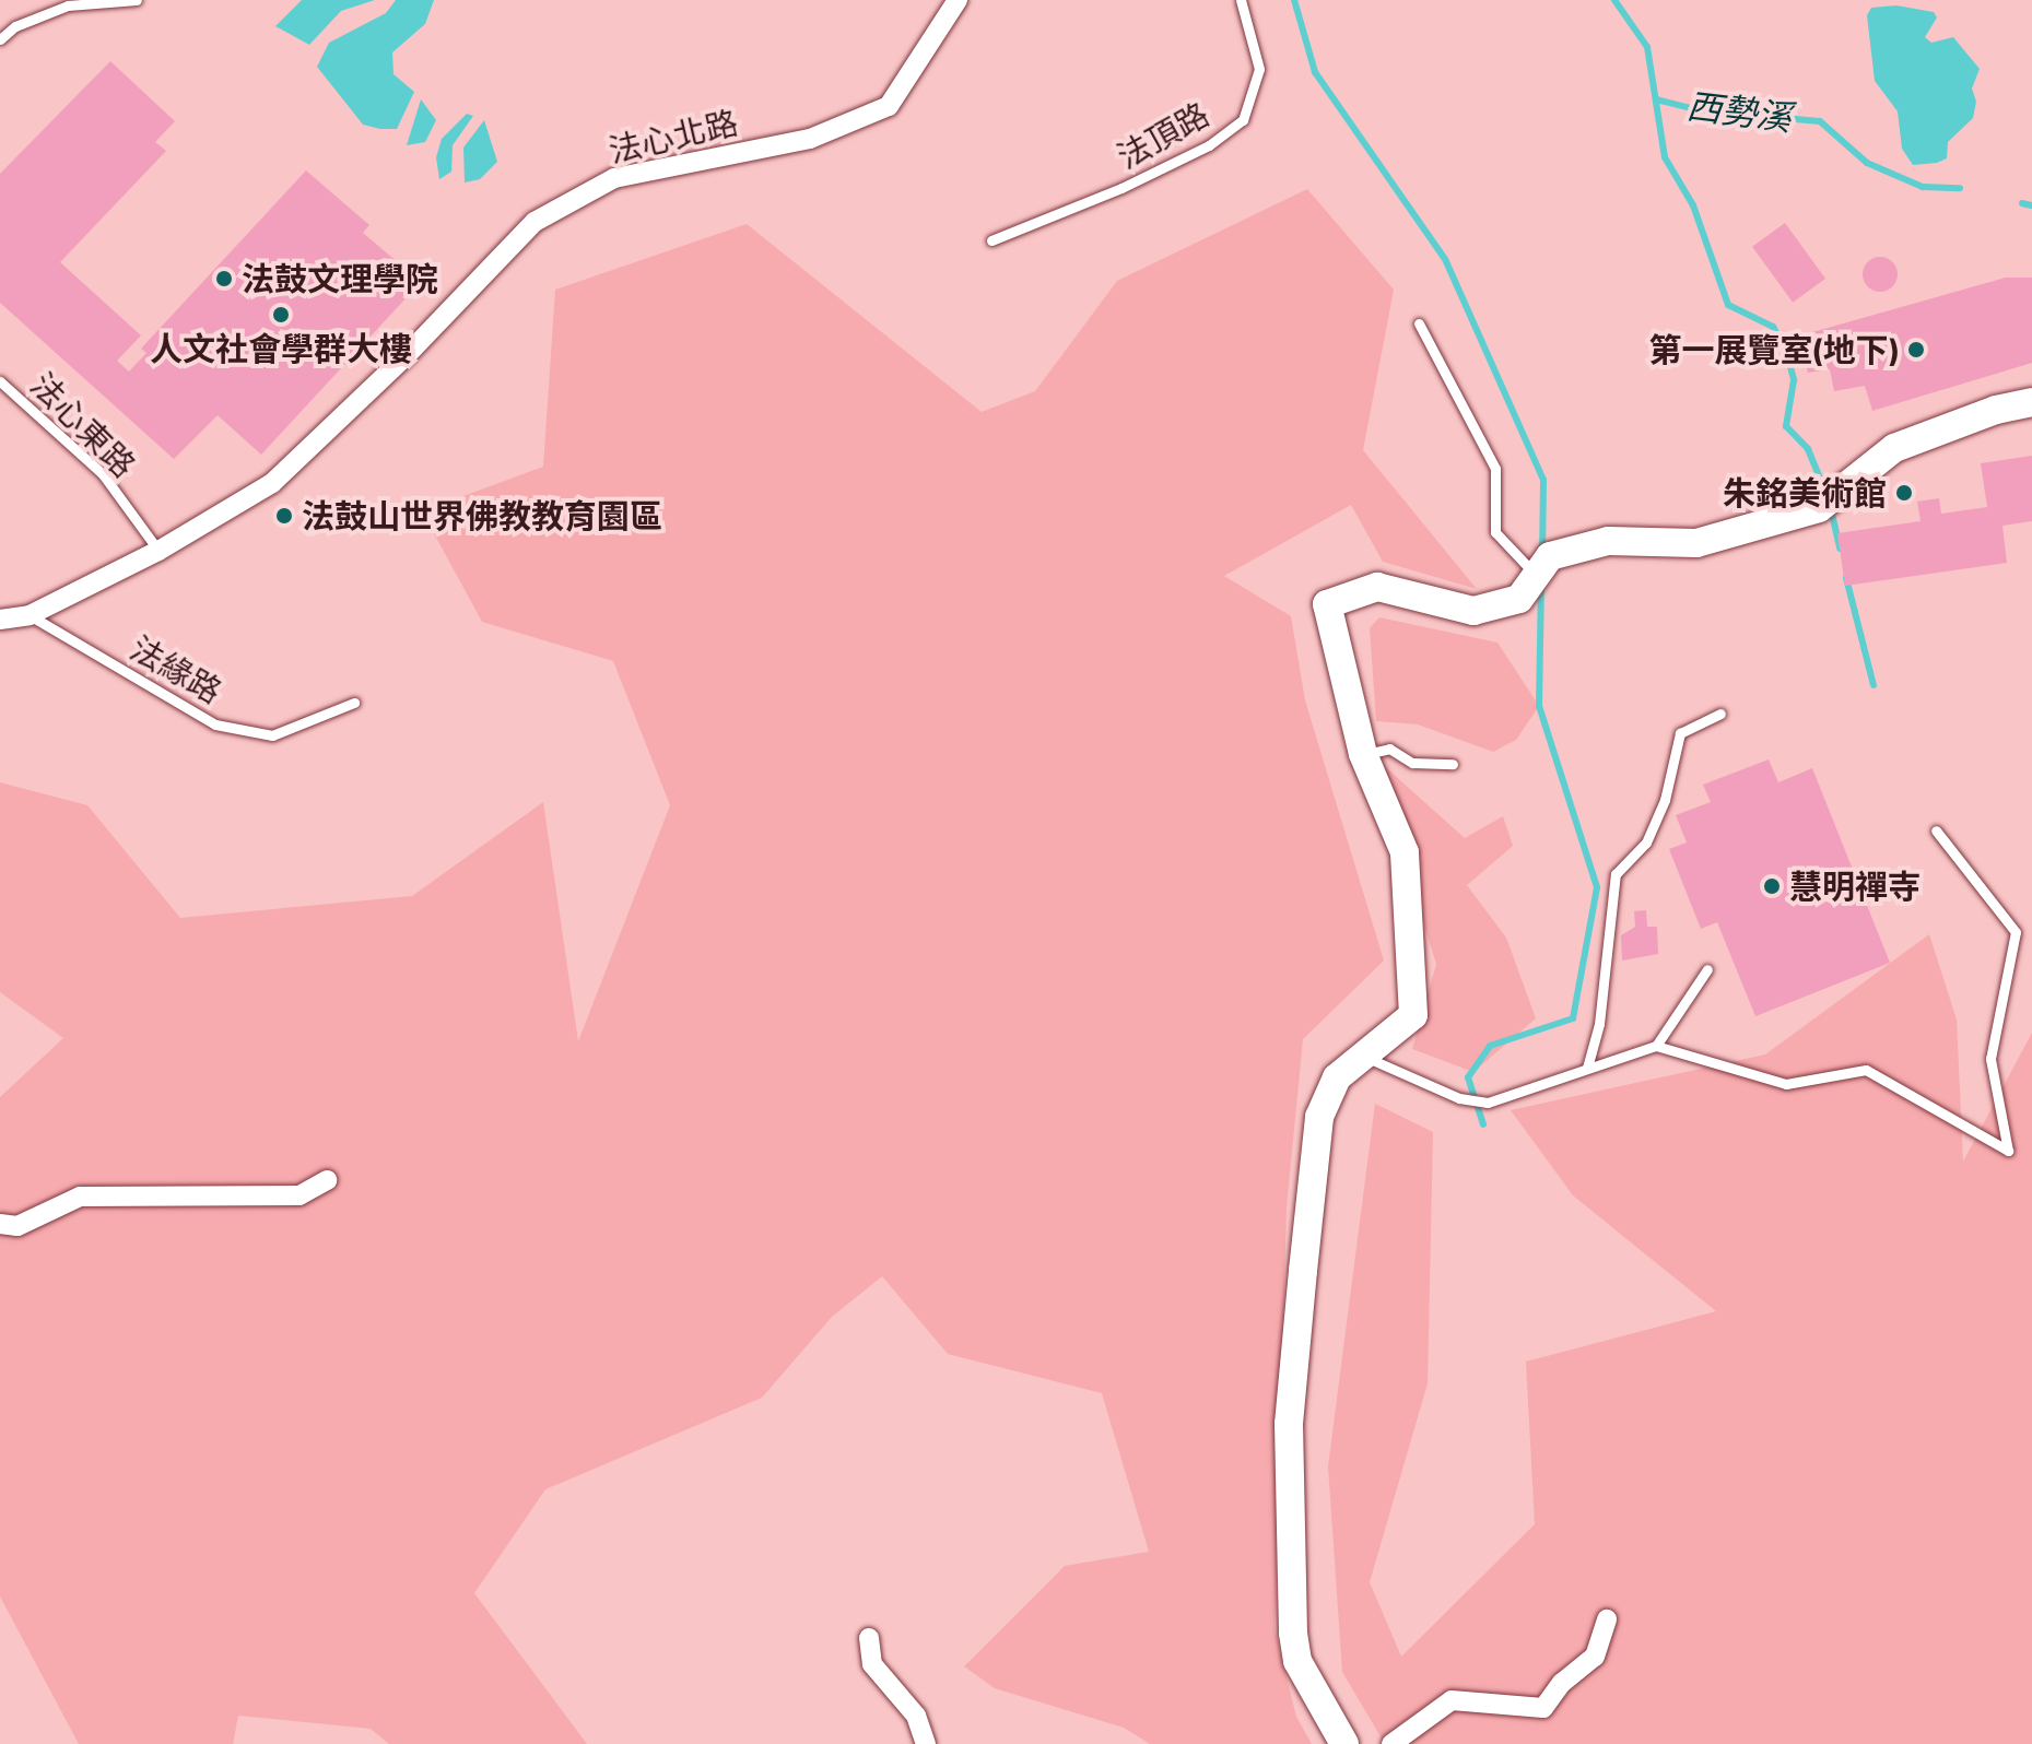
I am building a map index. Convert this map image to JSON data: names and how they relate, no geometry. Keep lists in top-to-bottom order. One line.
{"streets":{"street":["法心北路"],"lane":["法頂路","法心東路","法緣路"]},"crossings":[["法心北路","法心東路"],["法心北路","法緣路"]],"water":["西勢溪"],"places":["法鼓文理學院","人文社會學群大樓","第一展覽室(地下)","朱銘美術館","法鼓山世界佛教教育園區","慧明禪寺"]}
